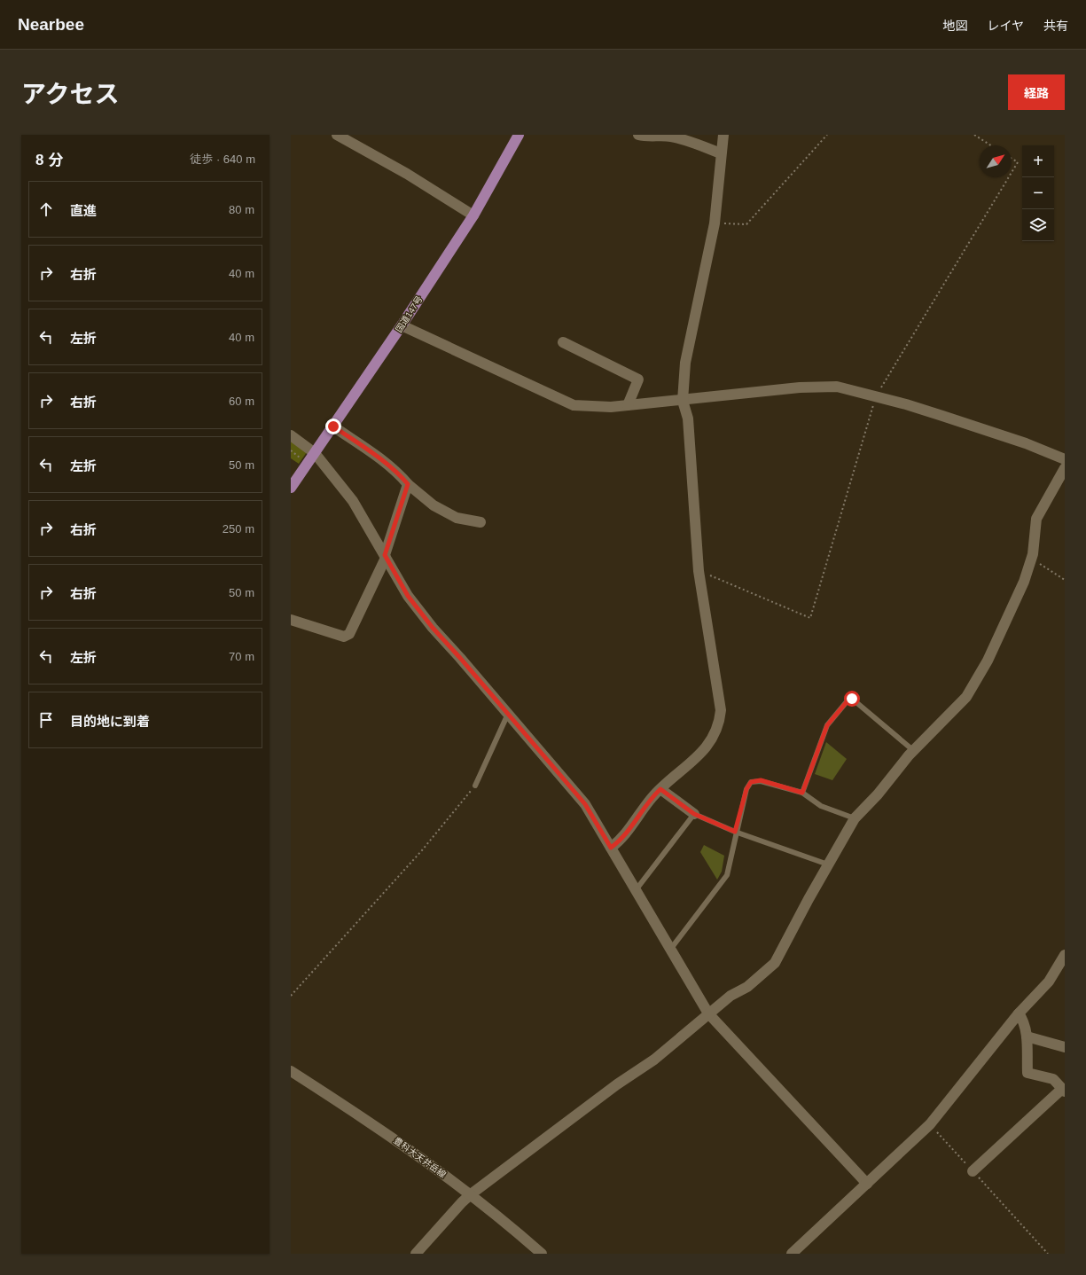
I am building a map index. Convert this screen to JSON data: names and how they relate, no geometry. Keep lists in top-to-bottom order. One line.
{"streets":{"highway":["国道147号"],"street":["豊科大天井岳線"]},"north":"top right","page":{"header":"Nearbee","nav":["地図","レイヤ","共有"],"title":"アクセス","buttons":"経路","heading":["8 分","徒歩 · 640 m"],"map_buttons":["+","−"],"list":[["直進","80 m"],["右折","40 m"],["左折","40 m"],["右折","60 m"],["左折","50 m"],["右折","250 m"],["右折","50 m"],["左折","70 m"],"目的地に到着"]}}
